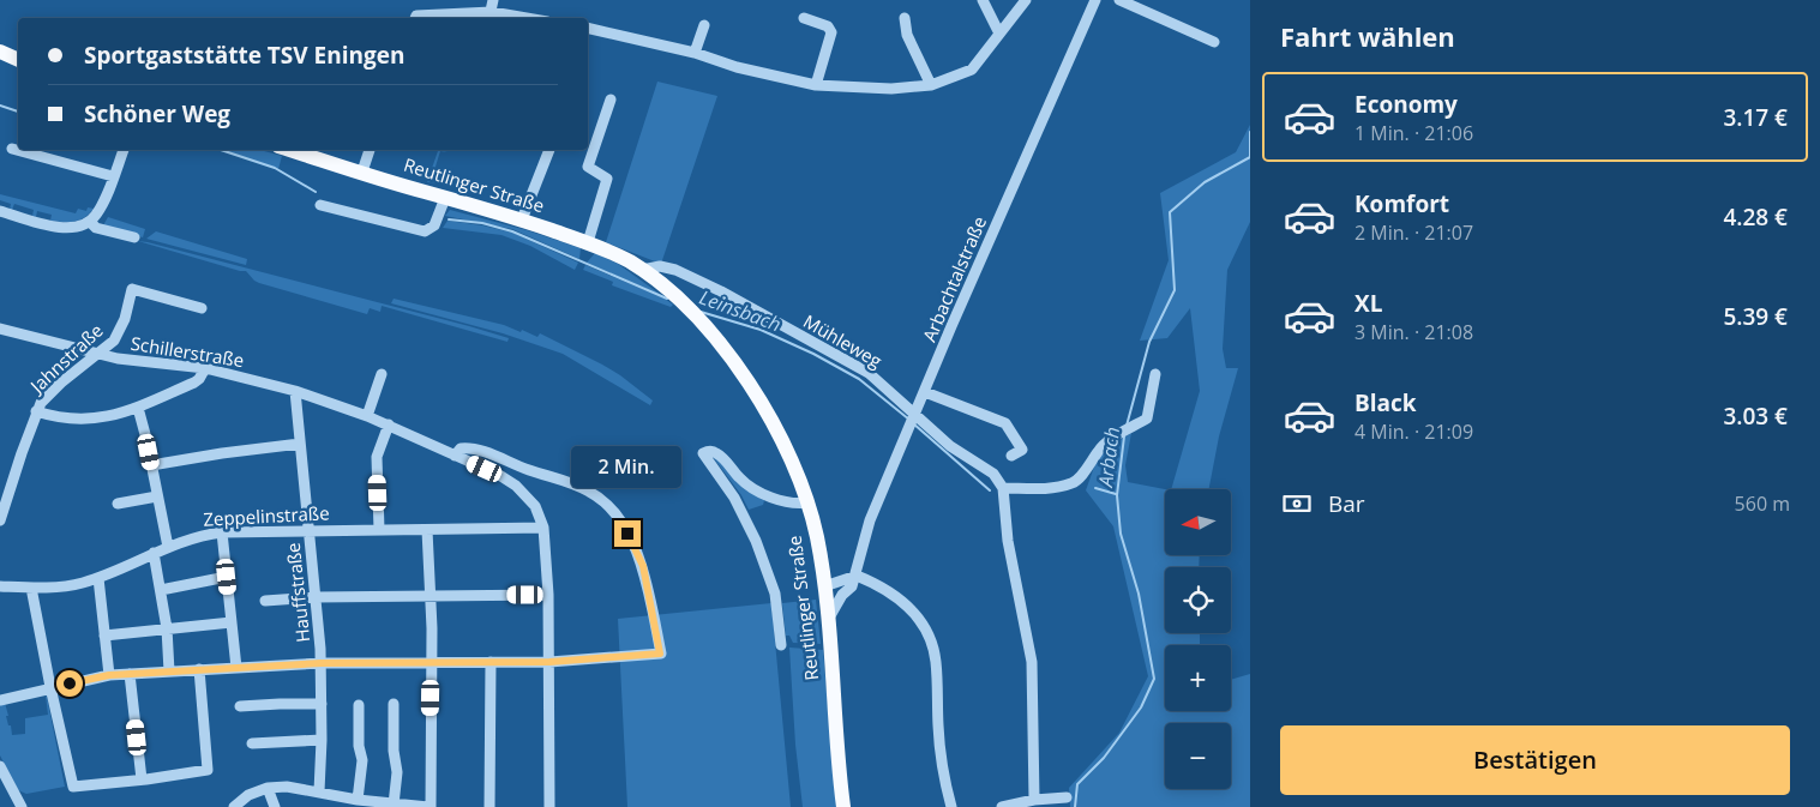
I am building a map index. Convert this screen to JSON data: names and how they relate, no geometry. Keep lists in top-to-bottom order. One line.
{"streets":{"main road":["Reutlinger Straße"],"street":["Arbachtalstraße","Mühleweg","Schillerstraße","Jahnstraße","Zeppelinstraße","Hauffstraße"]},"crossings":[["Reutlinger Straße","Arbachtalstraße"],["Reutlinger Straße","Mühleweg"],["Arbachtalstraße","Mühleweg"],["Schillerstraße","Jahnstraße"],["Schillerstraße","Zeppelinstraße"],["Schillerstraße","Hauffstraße"],["Zeppelinstraße","Hauffstraße"]],"water":["Leinsbach","Arbach"],"north":"left","page":{"heading":"Fahrt wählen","banner":["Sportgaststätte TSV Eningen","Schöner Weg"],"list":[{"name":"Economy","note":"1 Min. · 21:06","value":"3.17 €"},{"name":"Komfort","note":"2 Min. · 21:07","value":"4.28 €"},{"name":"XL","note":"3 Min. · 21:08","value":"5.39 €"},{"name":"Black","note":"4 Min. · 21:09","value":"3.03 €"}],"bubble":"2 Min.","pay":["Bar","560 m"],"map_buttons":["+","−"],"buttons":"Bestätigen"}}
